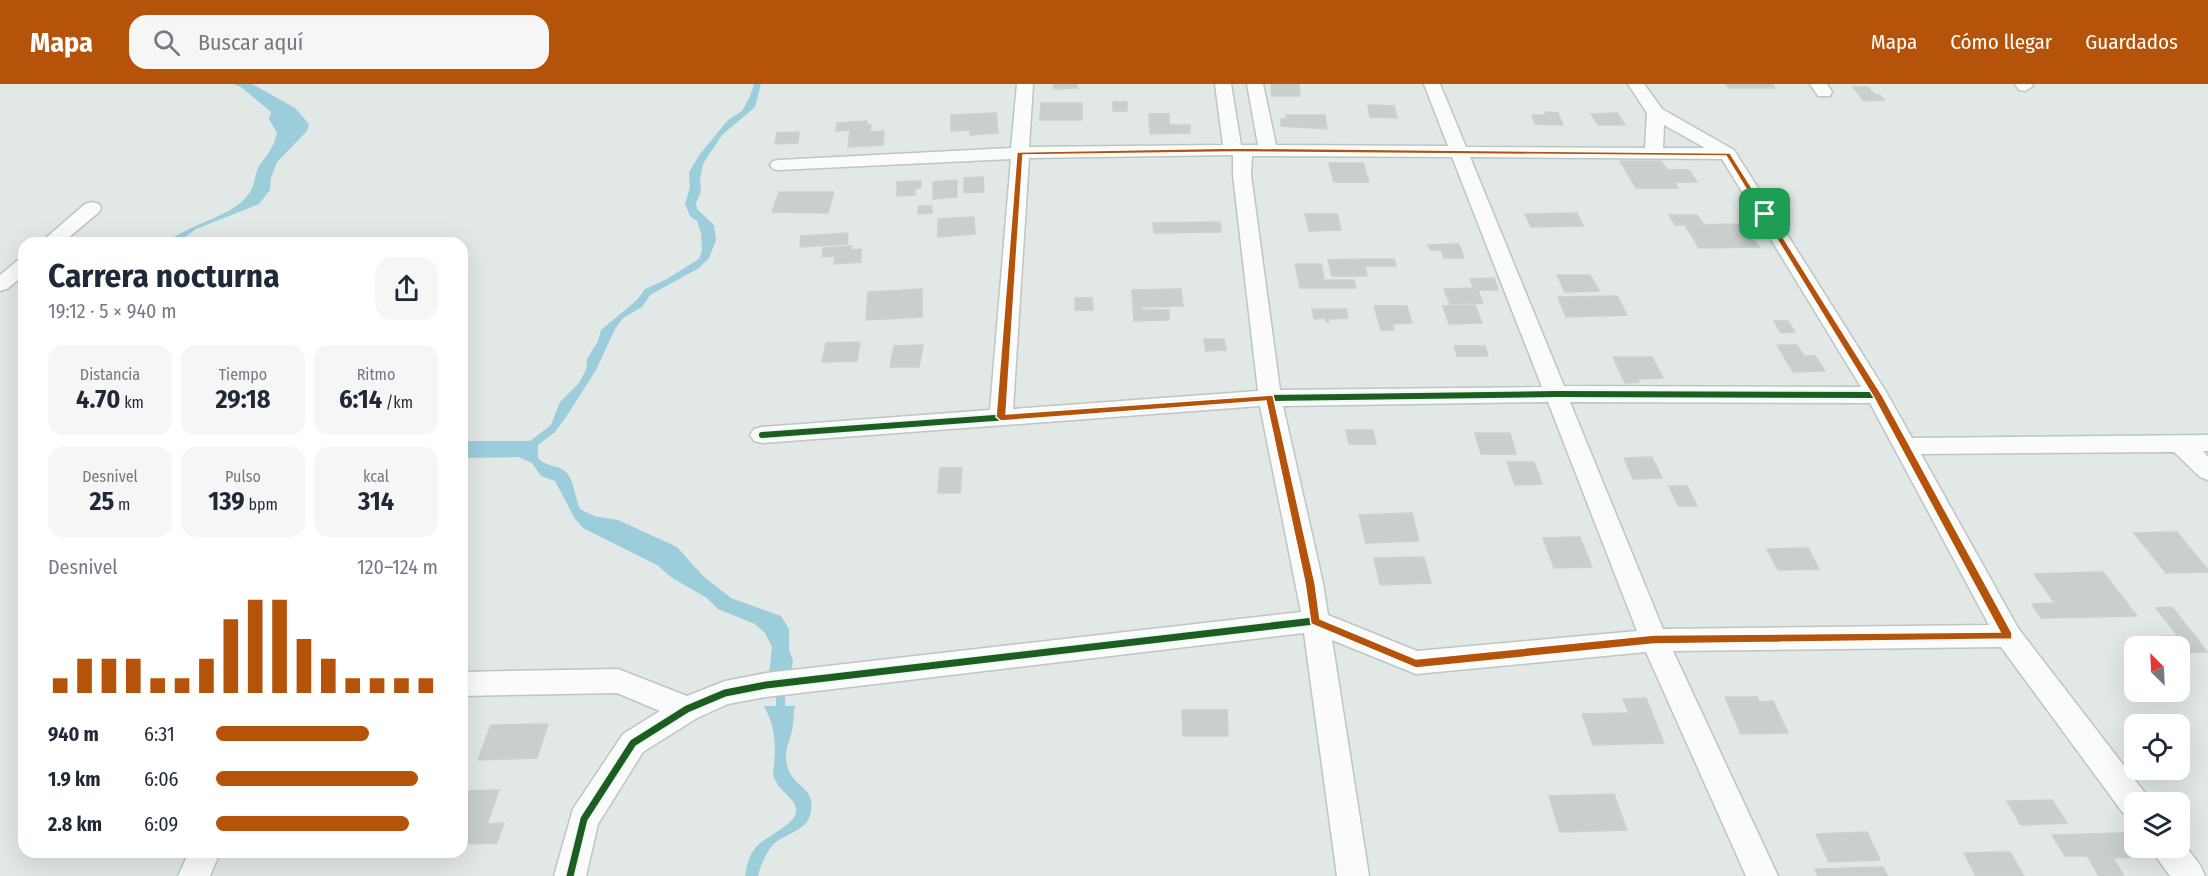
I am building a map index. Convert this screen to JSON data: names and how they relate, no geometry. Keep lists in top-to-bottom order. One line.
{"north":"top left","page":{"header":"Mapa","search":"Buscar aquí","nav":["Mapa","Cómo llegar","Guardados"],"heading":["Carrera nocturna","19:12 · 5 × 940 m"],"stats":[["Distancia","4.70 km"],["Tiempo","29:18"],["Ritmo","6:14 /km"],["Desnivel","25 m"],["Pulso","139 bpm"],["kcal","314"]],"chart":["Desnivel","120–124 m"],"list":[{"name":"940 m","note":"6:31"},{"name":"1.9 km","note":"6:06"},{"name":"2.8 km","note":"6:09"}]}}
